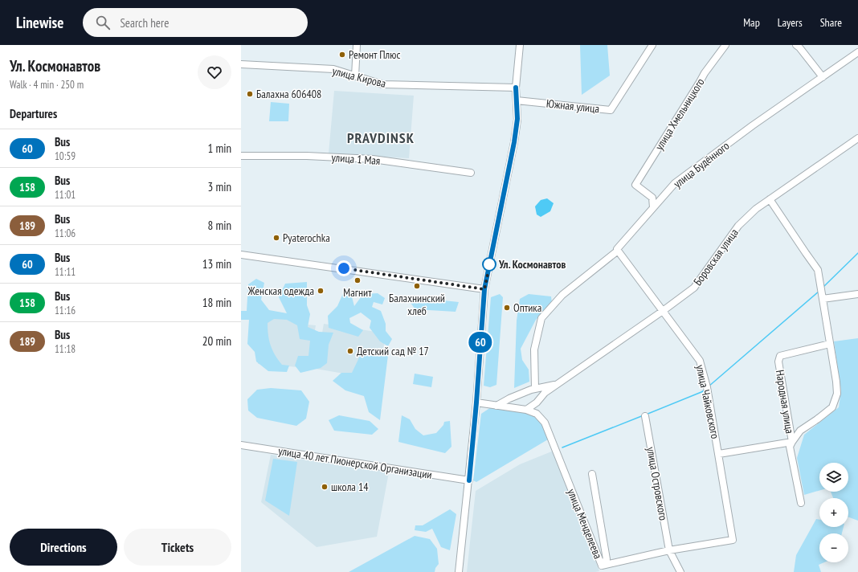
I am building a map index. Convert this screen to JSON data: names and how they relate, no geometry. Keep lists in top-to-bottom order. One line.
{"streets":{"street":["улица Кирова","Южная улица","улица Хмельницкого","улица 1 Мая","улица Будённого","Боровская улица","улица Чайковского","Народная улица","улица 40 лет Пионерской Организации","улица Островского","улица Менделеева"]},"crossings":[["улица Хмельницкого","улица Будённого"],["улица Будённого","Боровская улица"],["улица Будённого","улица Чайковского"],["Боровская улица","улица Чайковского"],["Боровская улица","Народная улица"],["улица Чайковского","Народная улица"],["улица Чайковского","улица Островского"]],"districts":["PRAVDINSK"],"places":["Ремонт Плюс","Балахна 606408","Pyaterochka","Ул. Космонавтов","Магнит","Балахнинский хлеб","Женская одежда","Оптика","Детский сад № 17","школа 14"],"lines":["bus line 60"],"page":{"header":"Linewise","search":"Search here","nav":["Map","Layers","Share"],"heading":[["Ул. Космонавтов","Walk · 4 min · 250 m"],"Departures"],"on_map":"60","list":[{"mark":"60","name":"Bus","note":"10:59","value":"1 min"},{"mark":"158","name":"Bus","note":"11:01","value":"3 min"},{"mark":"189","name":"Bus","note":"11:06","value":"8 min"},{"mark":"60","name":"Bus","note":"11:11","value":"13 min"},{"mark":"158","name":"Bus","note":"11:16","value":"18 min"},{"mark":"189","name":"Bus","note":"11:18","value":"20 min"}],"map_buttons":["+","−"],"buttons":["Directions","Tickets"]}}
